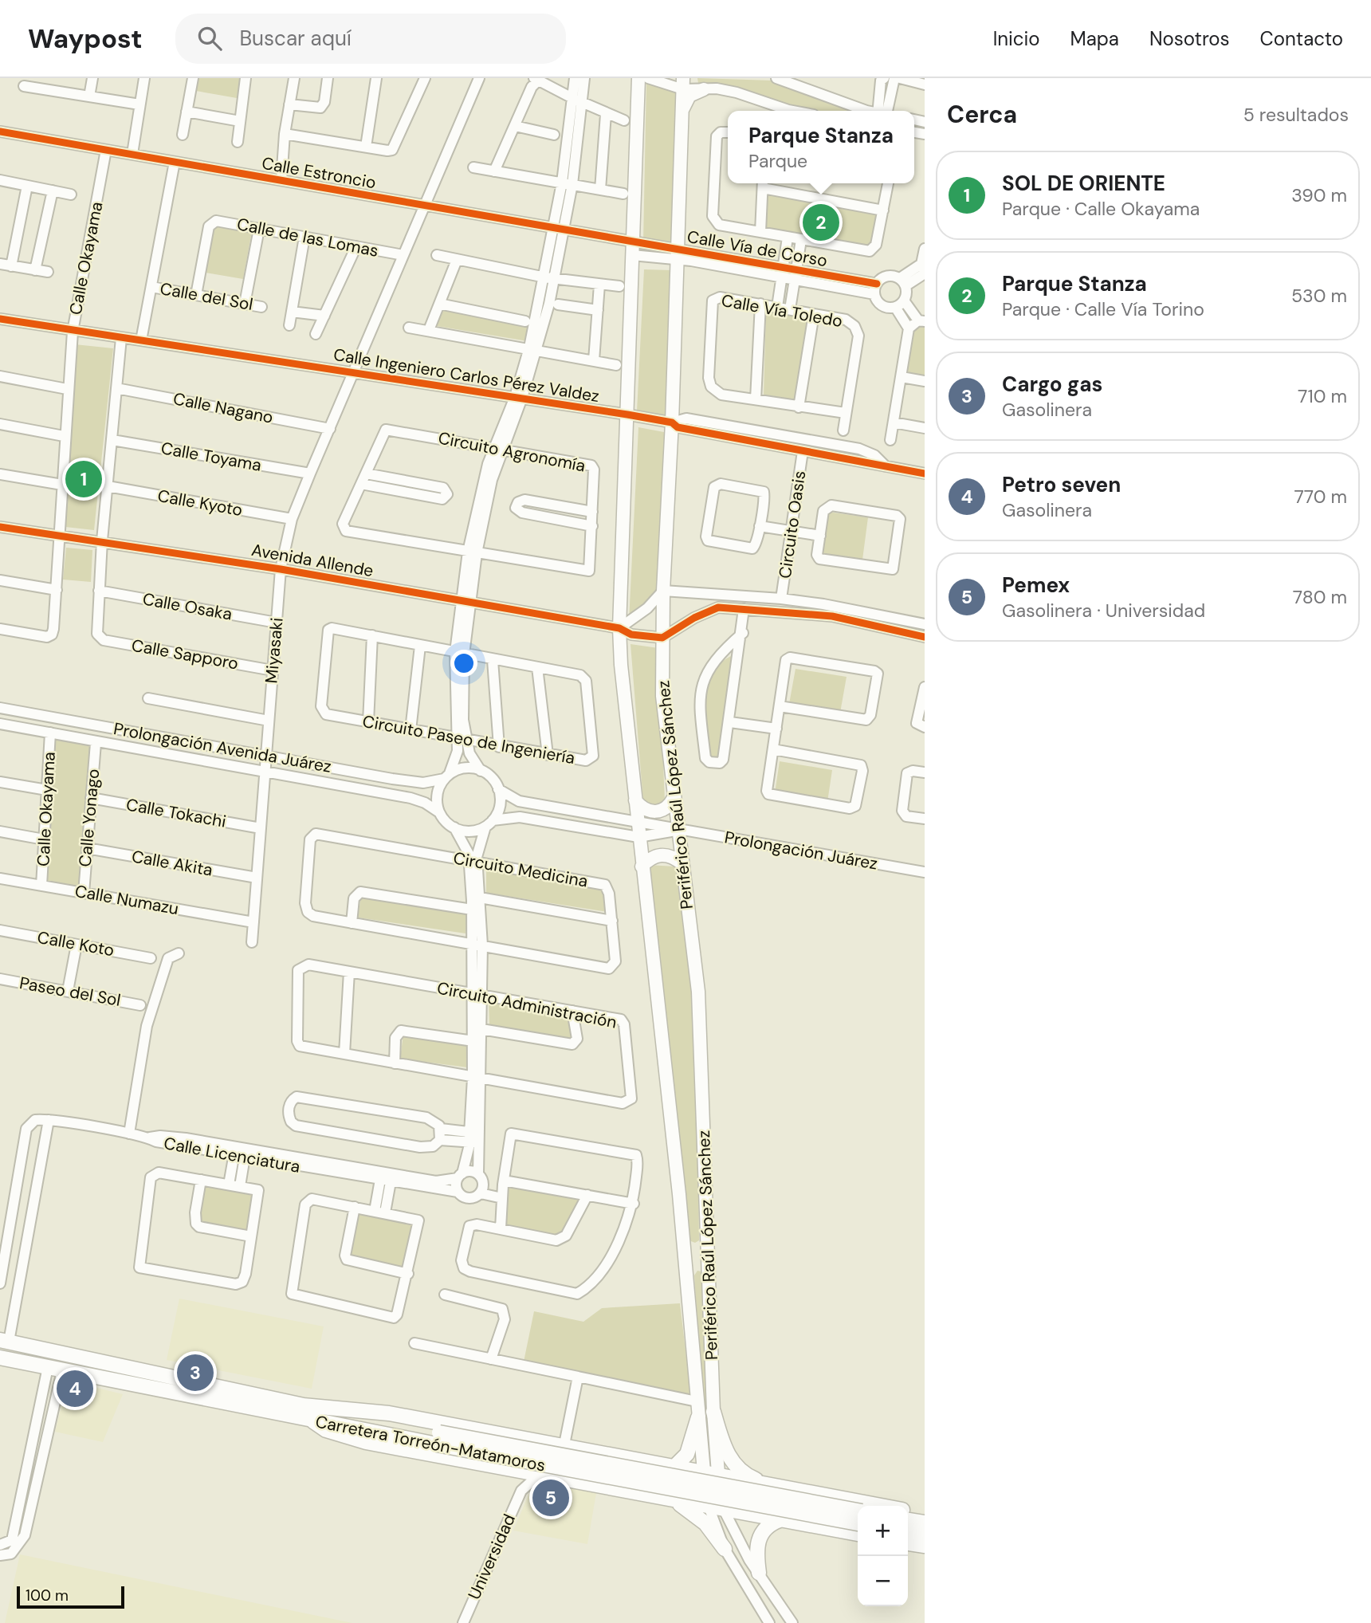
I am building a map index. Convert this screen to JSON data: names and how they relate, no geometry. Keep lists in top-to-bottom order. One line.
{"streets":{"highway":["Carretera Torreón-Matamoros"],"main road":["Periférico Raúl López Sánchez"],"street":["Calle Estroncio","Calle de las Lomas","Calle Vía de Corso","Calle Okayama","Calle del Sol","Calle Vía Toledo","Calle Ingeniero Carlos Pérez Valdez","Calle Nagano","Circuito Agronomía","Calle Toyama","Calle Kyoto","Circuito Oasis","Avenida Allende","Calle Osaka","Miyasaki","Calle Sapporo","Circuito Paseo de Ingeniería","Prolongación Avenida Juárez","Calle Tokachi","Calle Yonago","Prolongación Juárez","Calle Akita","Circuito Medicina","Calle Numazu","Calle Koto","Paseo del Sol","Circuito Administración","Calle Licenciatura","Universidad"]},"crossings":[["Calle Estroncio","Calle Vía de Corso"],["Calle Estroncio","Calle Okayama"],["Calle Estroncio","Miyasaki"],["Calle Estroncio","Periférico Raúl López Sánchez"],["Calle de las Lomas","Calle del Sol"],["Calle de las Lomas","Miyasaki"],["Calle Vía de Corso","Periférico Raúl López Sánchez"],["Calle Okayama","Calle Ingeniero Carlos Pérez Valdez"],["Calle Okayama","Avenida Allende"],["Calle Okayama","Prolongación Avenida Juárez"],["Calle Okayama","Calle Numazu"],["Calle Ingeniero Carlos Pérez Valdez","Circuito Oasis"],["Calle Ingeniero Carlos Pérez Valdez","Miyasaki"],["Calle Ingeniero Carlos Pérez Valdez","Periférico Raúl López Sánchez"],["Calle Nagano","Miyasaki"],["Calle Toyama","Miyasaki"],["Calle Kyoto","Miyasaki"],["Avenida Allende","Miyasaki"],["Avenida Allende","Periférico Raúl López Sánchez"],["Calle Osaka","Miyasaki"],["Calle Osaka","Calle Sapporo"],["Miyasaki","Calle Sapporo"],["Miyasaki","Prolongación Avenida Juárez"],["Miyasaki","Calle Tokachi"],["Miyasaki","Calle Akita"],["Miyasaki","Calle Numazu"],["Prolongación Avenida Juárez","Calle Yonago"],["Periférico Raúl López Sánchez","Prolongación Juárez"],["Calle Tokachi","Calle Yonago"],["Calle Yonago","Calle Akita"],["Calle Yonago","Calle Numazu"]],"scale_bar":"100 m","page":{"header":"Waypost","search":"Buscar aquí","nav":["Inicio","Mapa","Nosotros","Contacto"],"heading":["Cerca","5 resultados"],"popup":["Parque Stanza","Parque"],"list":[{"mark":"1","name":"SOL DE ORIENTE","note":"Parque · Calle Okayama","value":"390 m"},{"mark":"2","name":"Parque Stanza","note":"Parque · Calle Vía Torino","value":"530 m"},{"mark":"3","name":"Cargo gas","note":"Gasolinera","value":"710 m"},{"mark":"4","name":"Petro seven","note":"Gasolinera","value":"770 m"},{"mark":"5","name":"Pemex","note":"Gasolinera · Universidad","value":"780 m"}],"pins":["2","1","3","4","5"],"map_buttons":["+","−"],"scale":"100 m"}}
